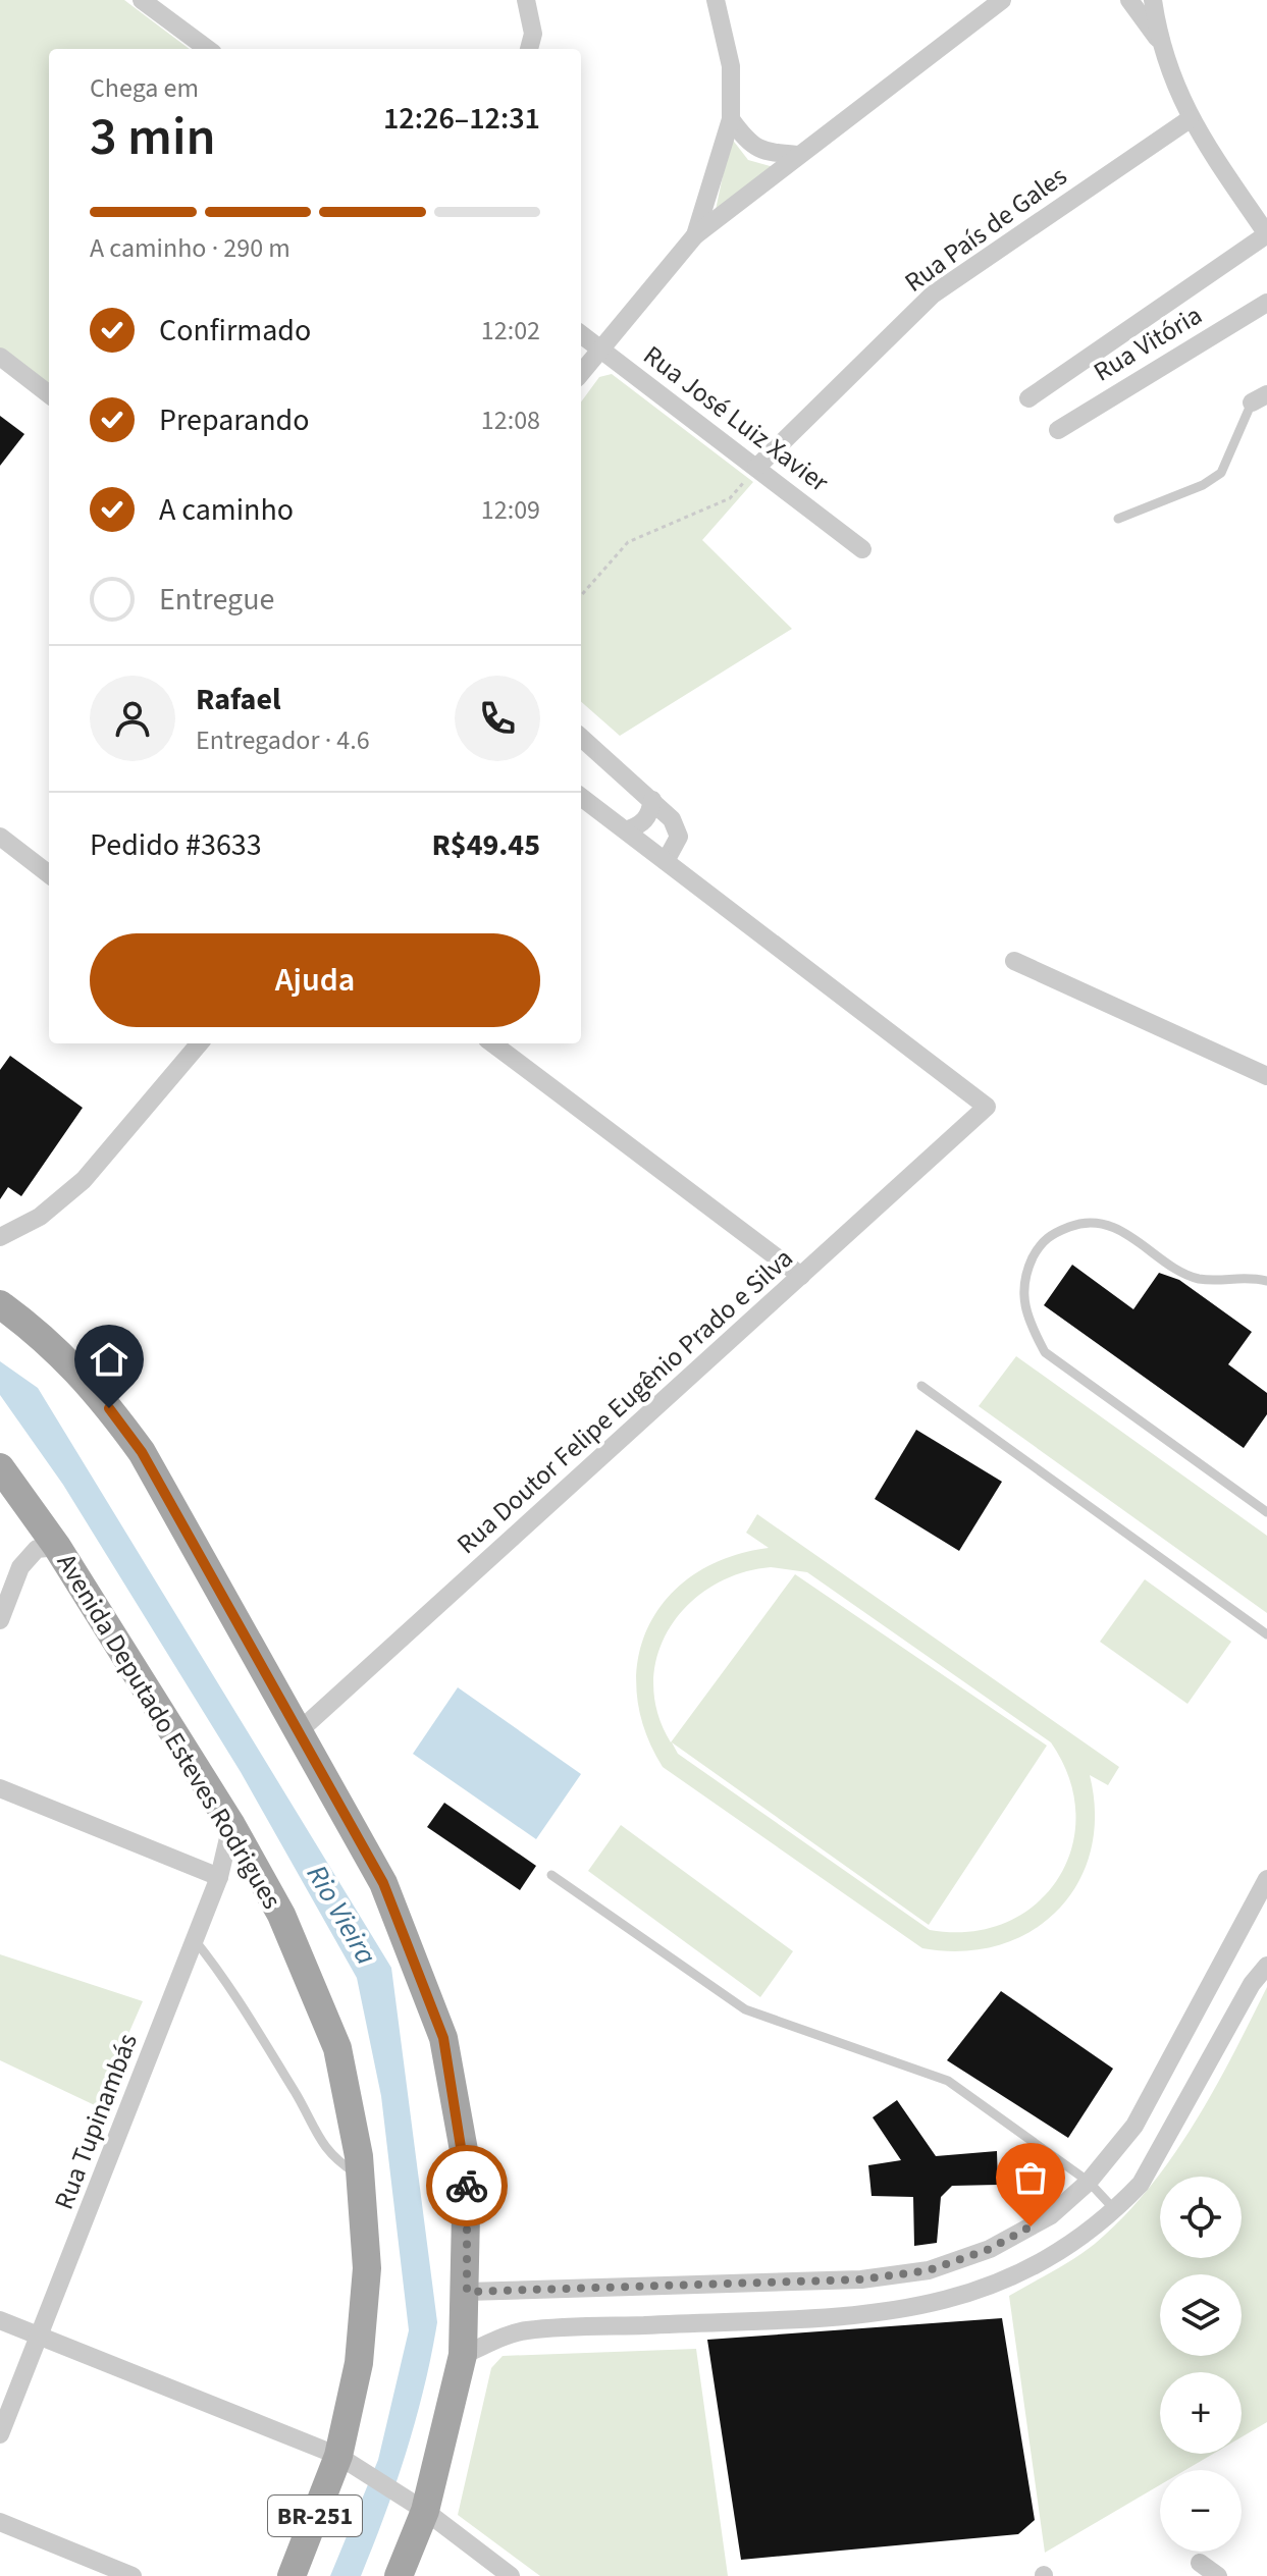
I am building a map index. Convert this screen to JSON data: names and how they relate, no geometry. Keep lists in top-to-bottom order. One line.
{"streets":{"main road":["Avenida Deputado Esteves Rodrigues","BR-251"],"street":["Rua País de Gales","Rua Vitória","Rua José Luiz Xavier","Rua Doutor Felipe Eugênio Prado e Silva","Rua Tupinambás"]},"crossings":[["Rua País de Gales","Rua José Luiz Xavier"],["Avenida Deputado Esteves Rodrigues","Rua Tupinambás"]],"water":["Rio Vieira"],"page":{"heading":["3 min","Chega em","12:26–12:31"],"panel":["Rafael","Entregador · 4.6","Pedido #3633","R$49.45"],"bar":"A caminho · 290 m","list":[["Confirmado","12:02"],["Preparando","12:08"],["A caminho","12:09"],"Entregue"],"buttons":"Ajuda","map_buttons":["+","−"]}}
